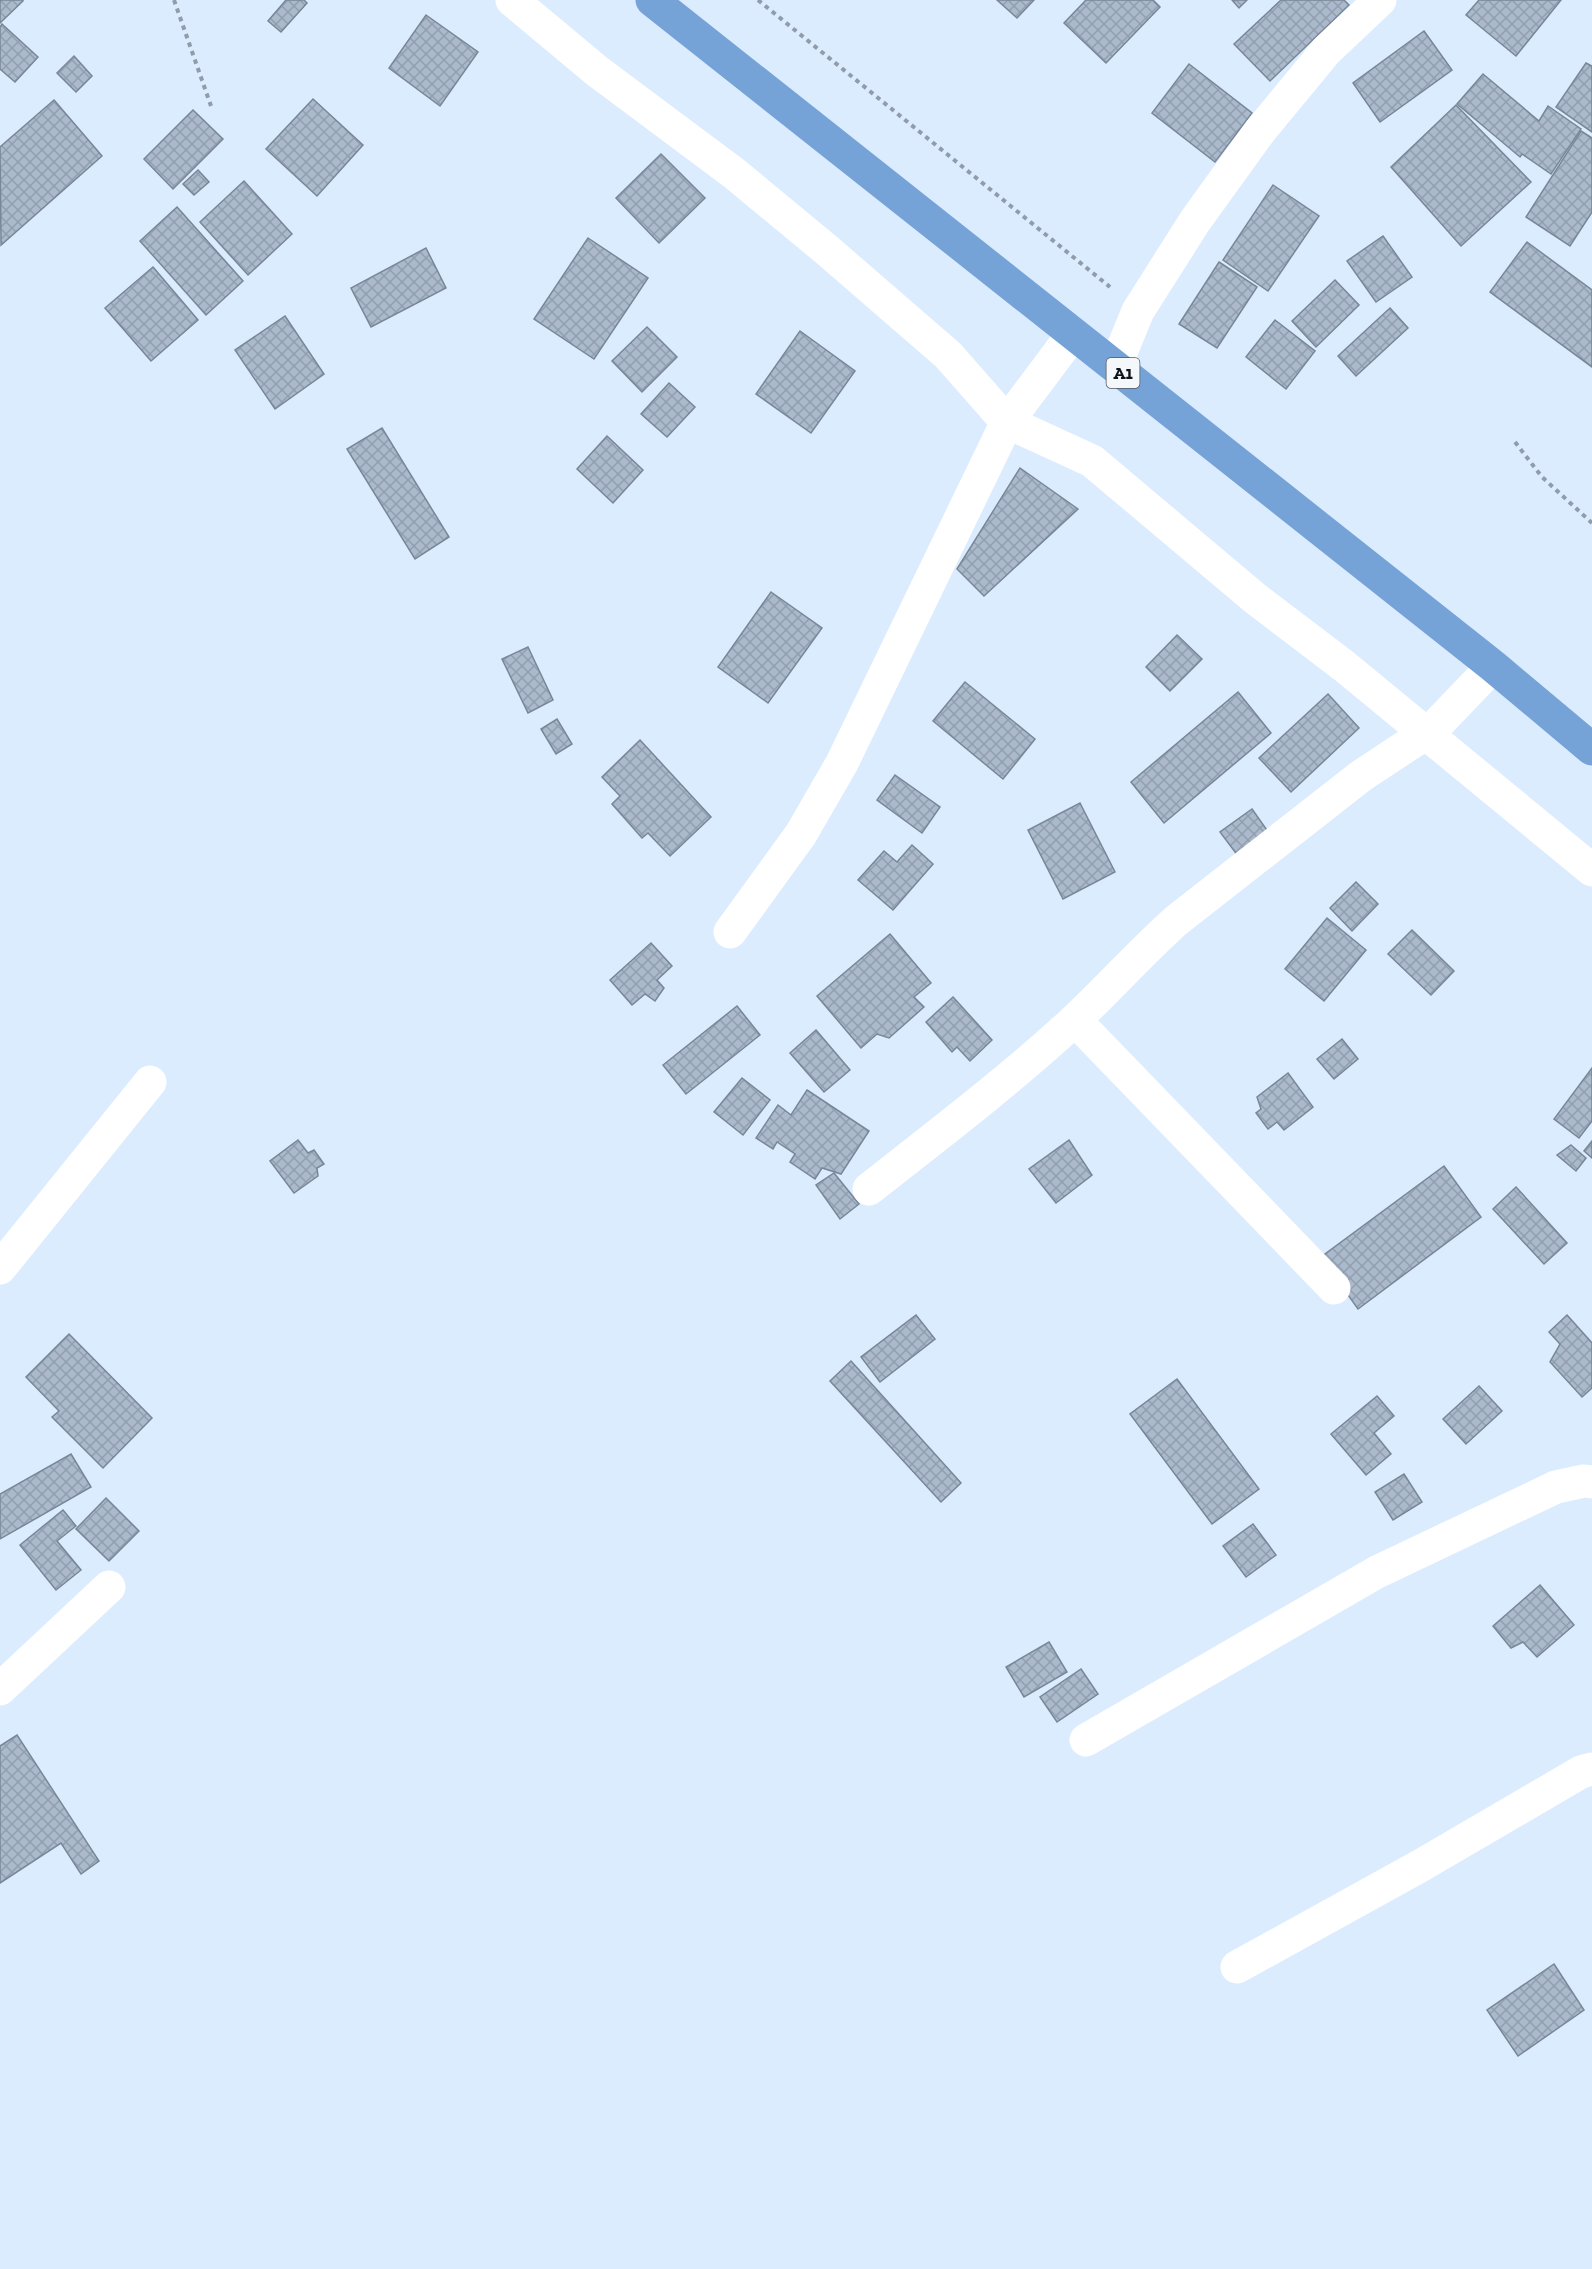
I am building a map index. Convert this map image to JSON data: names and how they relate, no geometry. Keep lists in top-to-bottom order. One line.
{"streets":{"highway":["A1"]}}
